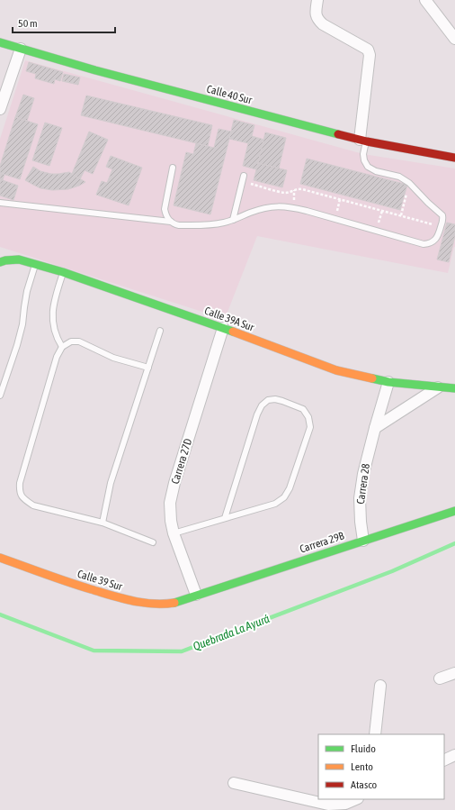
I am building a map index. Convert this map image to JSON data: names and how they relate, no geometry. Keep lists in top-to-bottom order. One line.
{"streets":{"street":["Calle 40 Sur","Calle 39A Sur","Carrera 27D","Carrera 28","Carrera 29B","Calle 39 Sur"]},"crossings":[["Calle 39A Sur","Carrera 27D"],["Calle 39A Sur","Carrera 28"],["Carrera 27D","Carrera 29B"],["Carrera 27D","Calle 39 Sur"],["Carrera 28","Carrera 29B"],["Carrera 29B","Calle 39 Sur"]],"water":["Quebrada La Ayurá"],"legend":["Fluido","Lento","Atasco"],"scale_bar":"50 m"}
